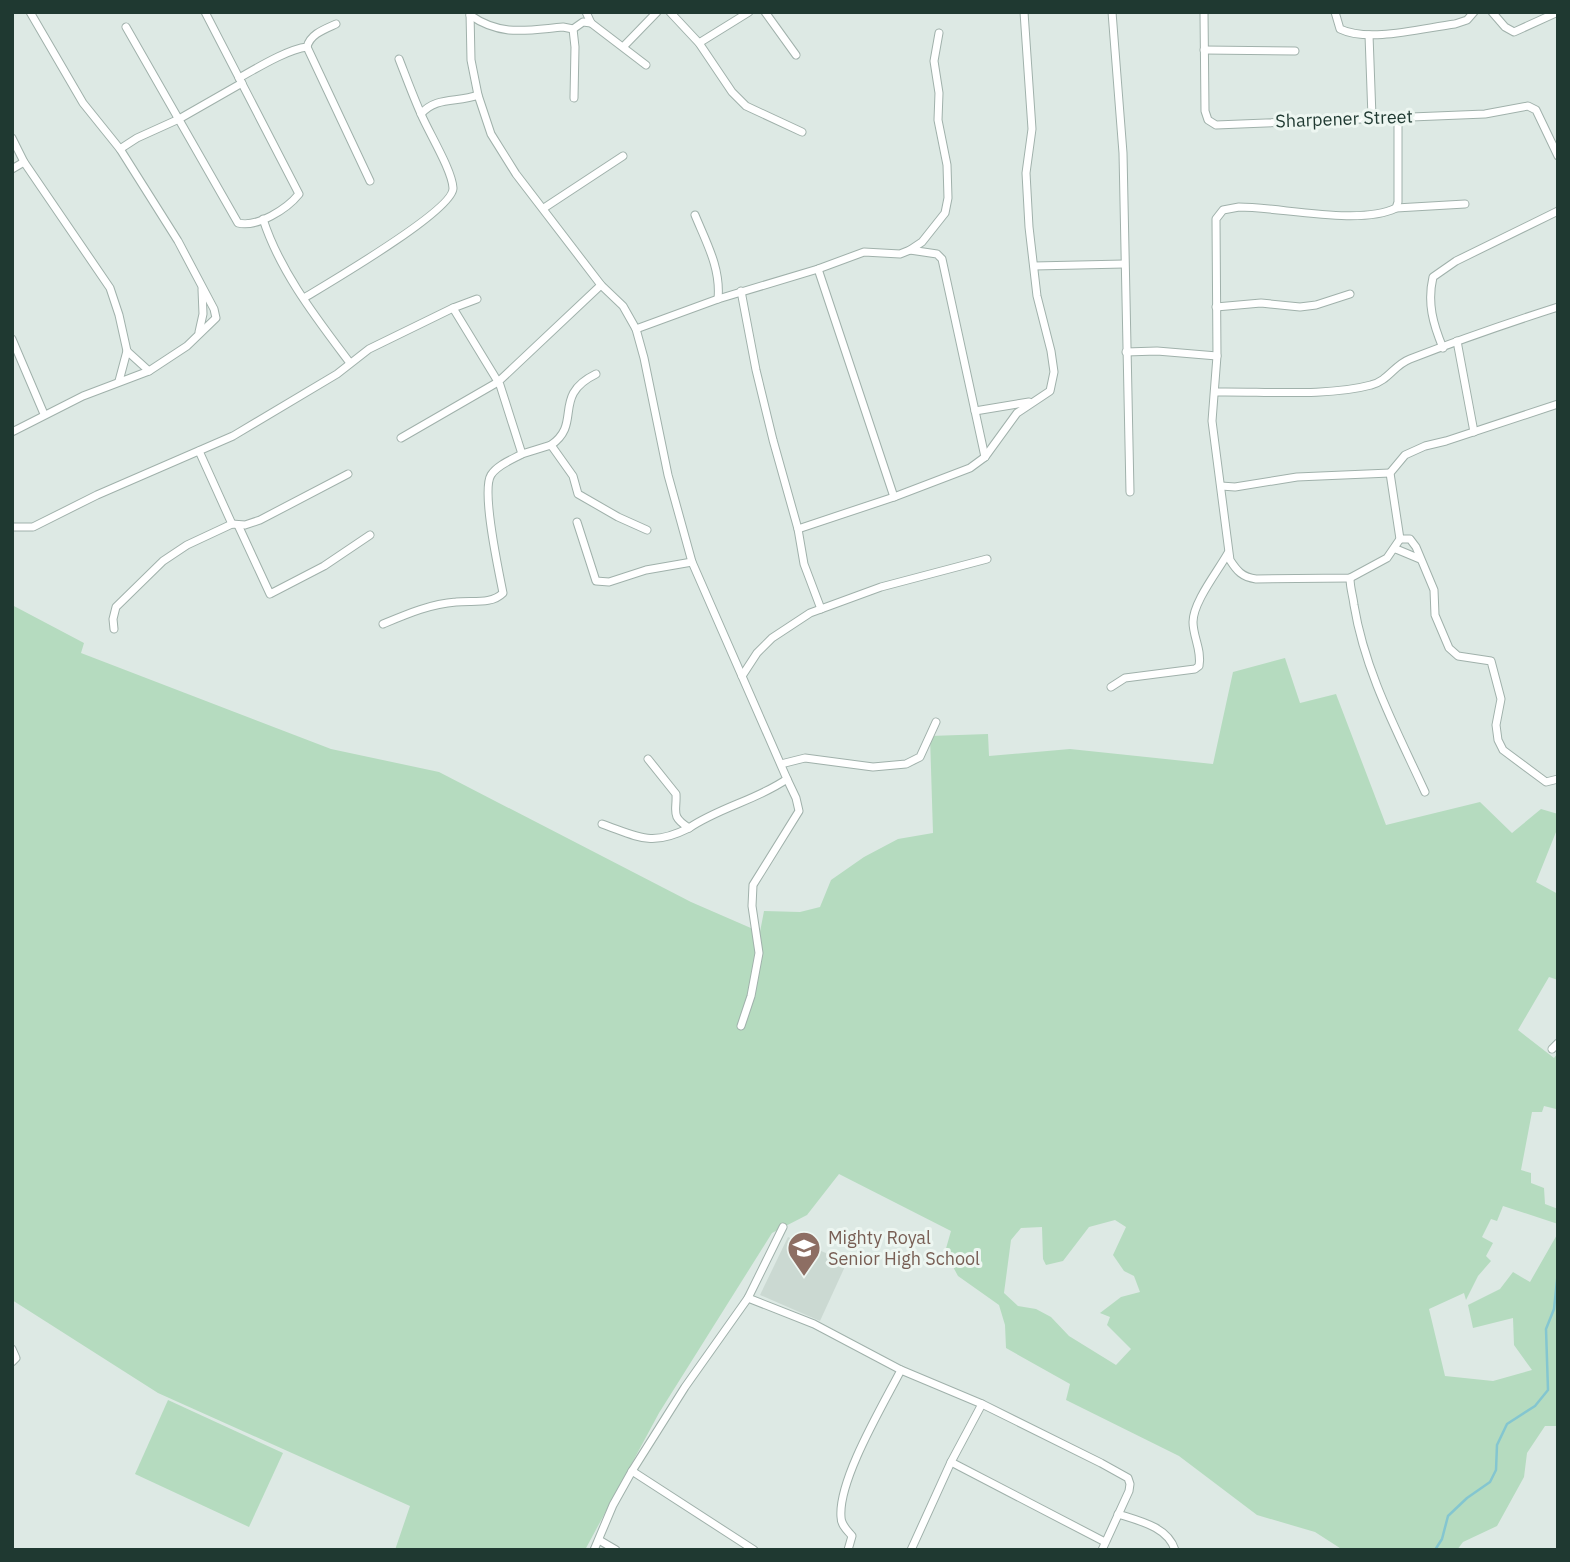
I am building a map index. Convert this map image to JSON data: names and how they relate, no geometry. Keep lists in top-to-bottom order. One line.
{"streets":{"street":["Sharpener Street"]},"places":{"school or university":["Mighty Royal Senior High School"]}}
